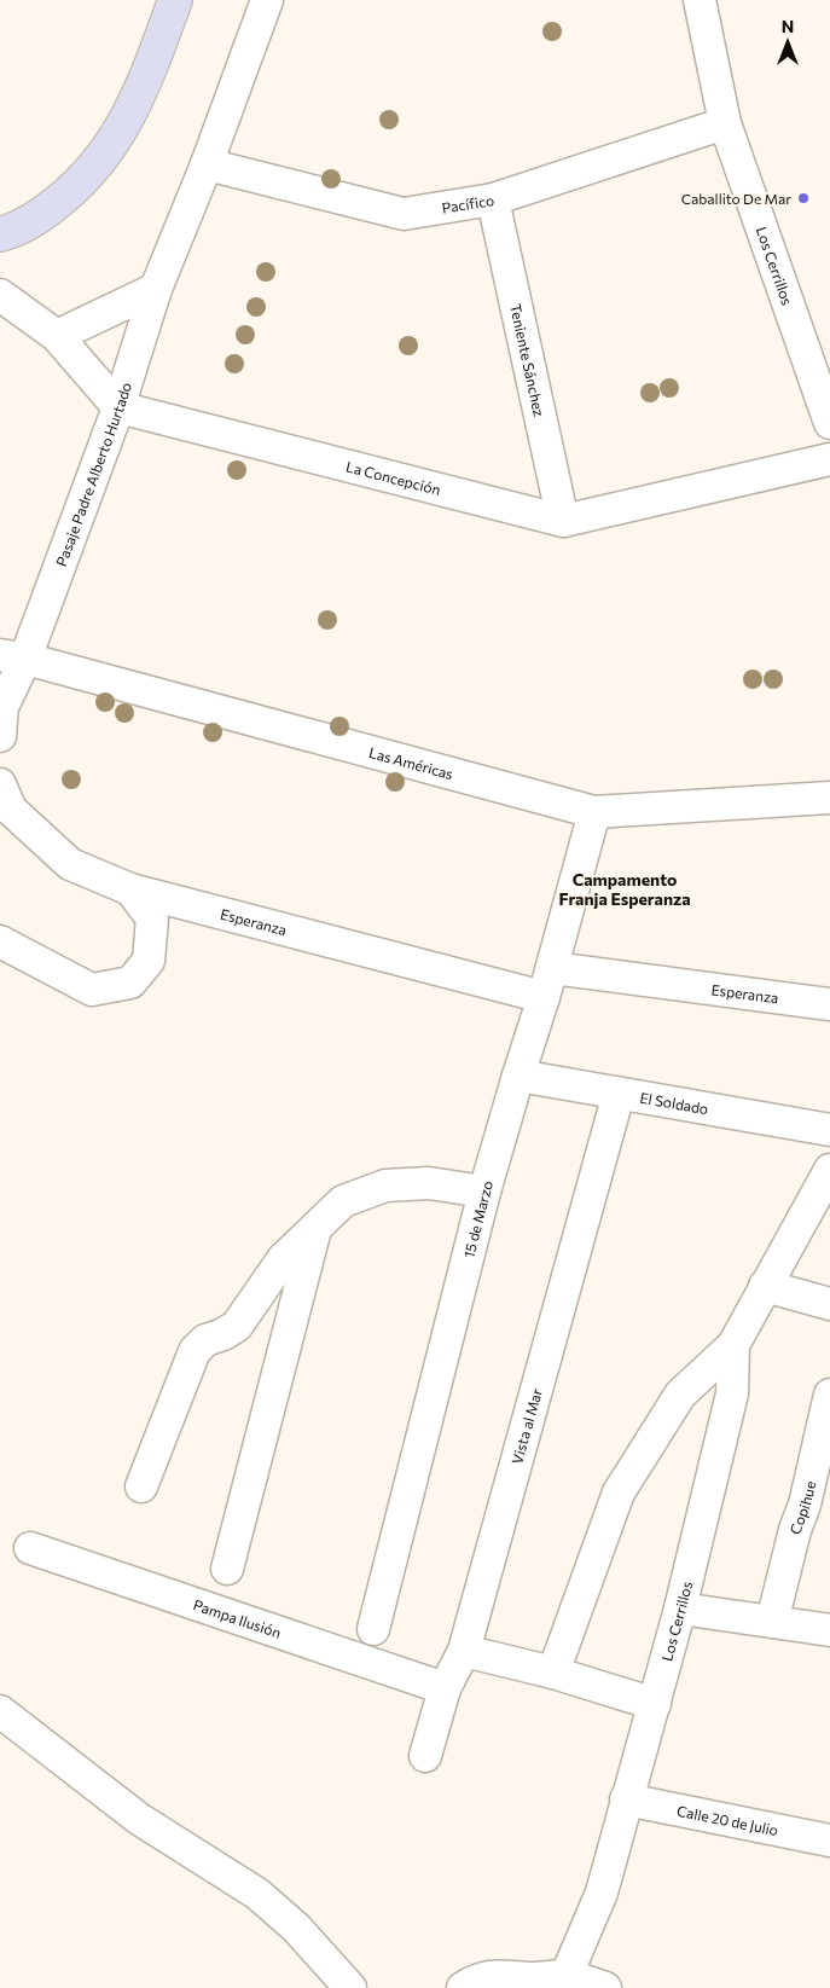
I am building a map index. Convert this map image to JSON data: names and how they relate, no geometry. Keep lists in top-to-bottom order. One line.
{"streets":{"street":["Pacífico","Los Cerrillos","Teniente Sánchez","Pasaje Padre Alberto Hurtado","La Concepción","Las Américas","Esperanza","El Soldado","15 de Marzo","Vista al Mar","Copihue","Pampa Ilusión","Calle 20 de Julio"]},"crossings":[["Pacífico","Los Cerrillos"],["Pacífico","Teniente Sánchez"],["Pacífico","Pasaje Padre Alberto Hurtado"],["Los Cerrillos","Calle 20 de Julio"],["Teniente Sánchez","La Concepción"],["Pasaje Padre Alberto Hurtado","La Concepción"],["Pasaje Padre Alberto Hurtado","Las Américas"],["Las Américas","15 de Marzo"],["Esperanza","15 de Marzo"],["El Soldado","15 de Marzo"],["El Soldado","Vista al Mar"],["Vista al Mar","Pampa Ilusión"]],"districts":["Campamento Franja Esperanza"],"places":["Caballito De Mar"],"north":"top"}
